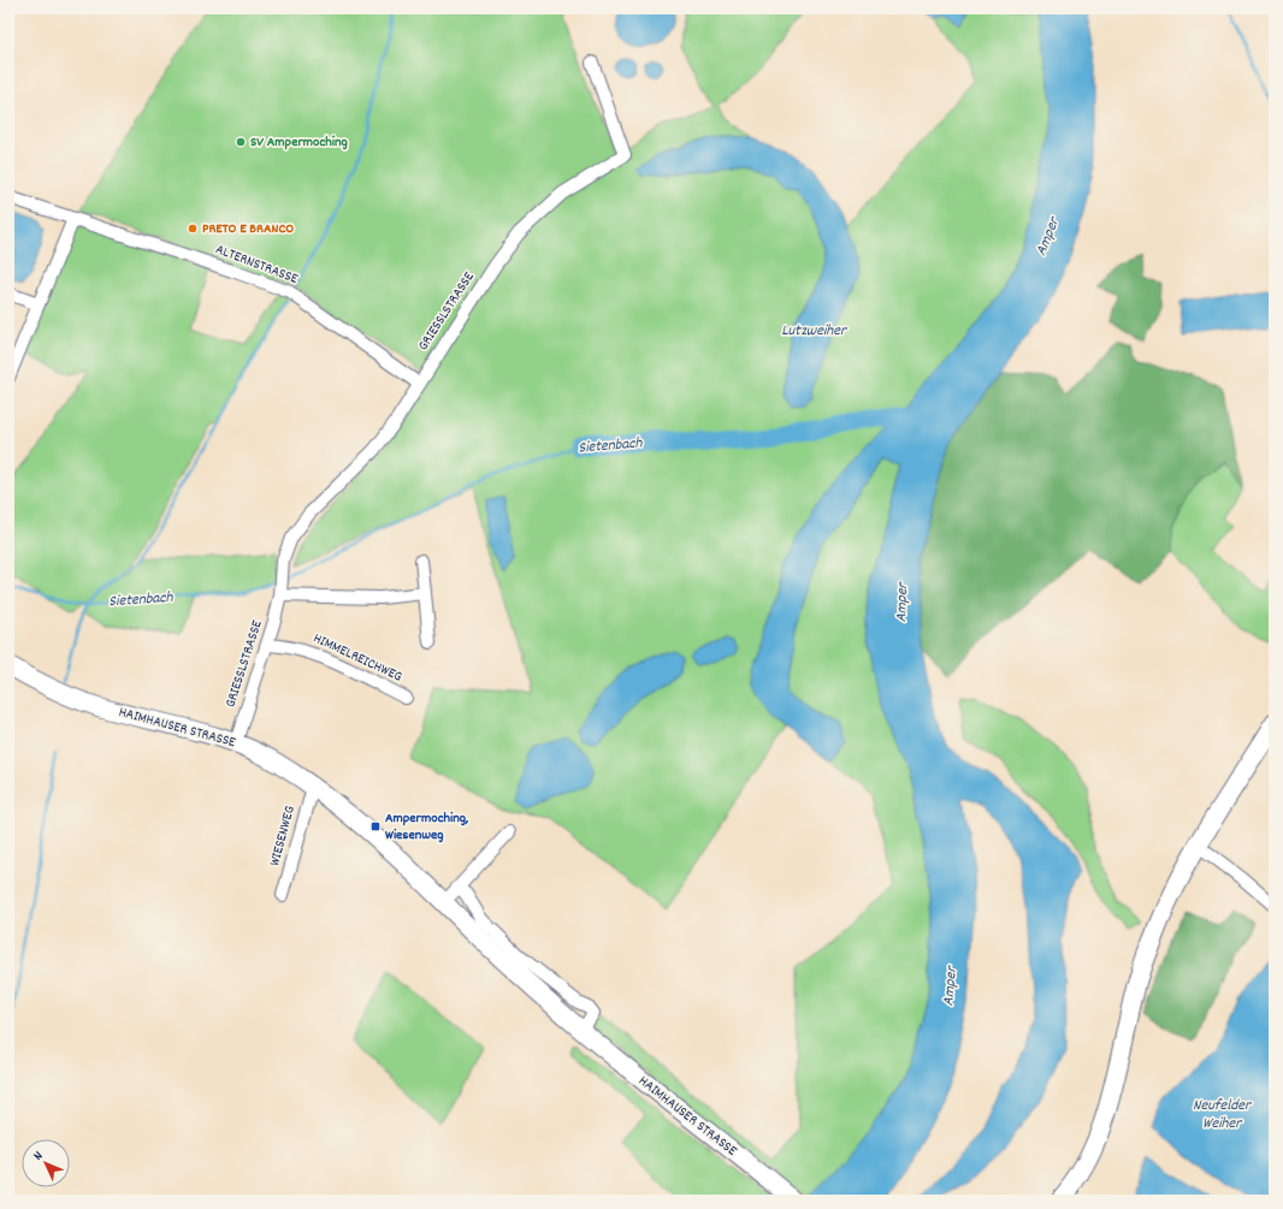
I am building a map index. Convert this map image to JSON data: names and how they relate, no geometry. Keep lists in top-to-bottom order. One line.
{"streets":{"main road":["HAIMHAUSER STRASSE"],"street":["ALTERNSTRASSE","GRIESSLSTRASSE","HIMMELREICHWEG","WIESENWEG"]},"crossings":[["ALTERNSTRASSE","GRIESSLSTRASSE"],["GRIESSLSTRASSE","HIMMELREICHWEG"],["GRIESSLSTRASSE","HAIMHAUSER STRASSE"],["HAIMHAUSER STRASSE","WIESENWEG"]],"water":["Amper","Lutzweiher","Sietenbach","Neufelder Weiher"],"places":{"other":["SV Ampermoching","PRETO E BRANCO"],"transit":["Ampermoching, Wiesenweg"]},"north":"top left"}
